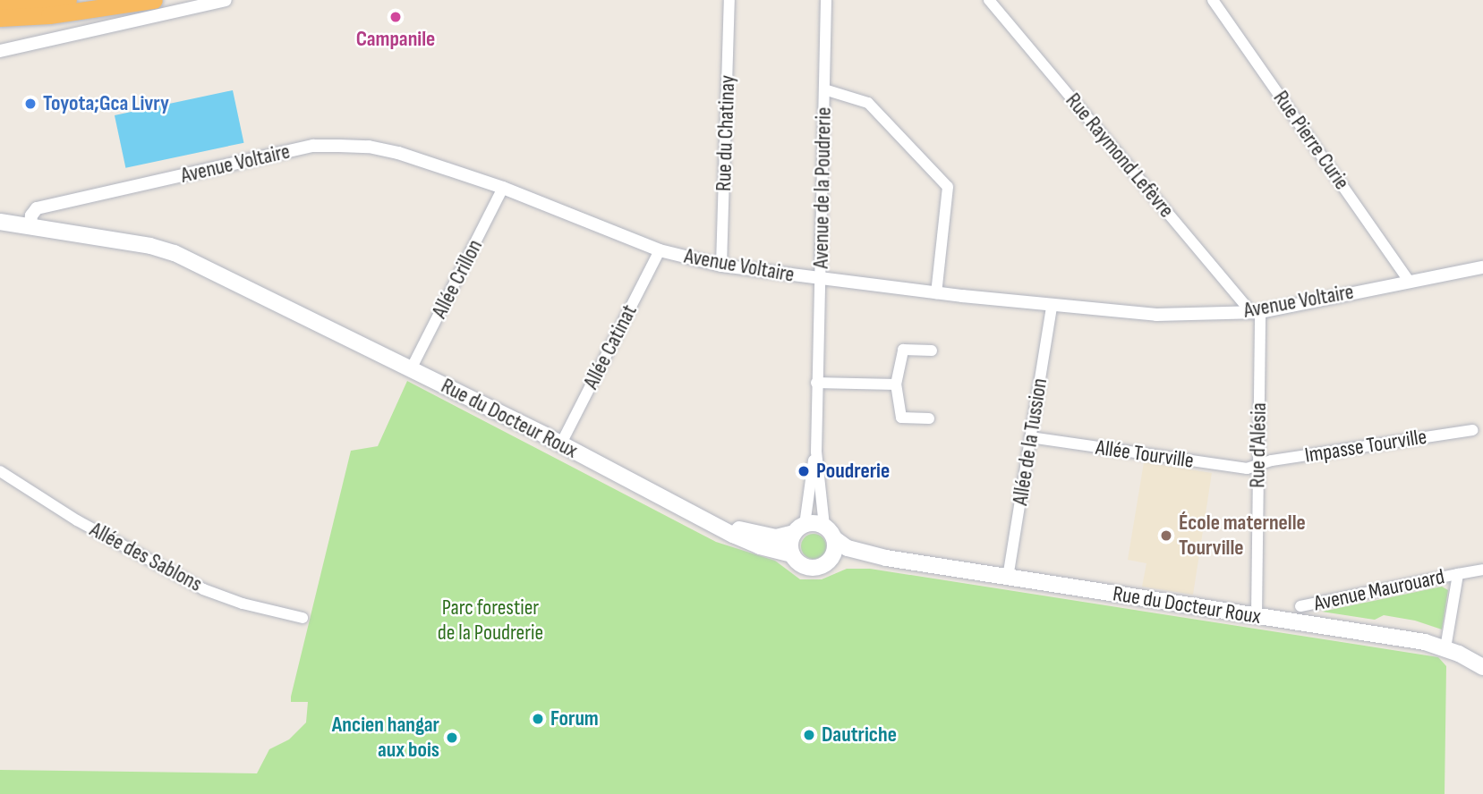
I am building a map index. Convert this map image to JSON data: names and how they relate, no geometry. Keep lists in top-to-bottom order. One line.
{"streets":{"main road":["Rue du Docteur Roux"],"street":["Rue du Chatinay","Rue Pierre Curie","Rue Raymond Lefèvre","Avenue Voltaire","Avenue de la Poudrerie","Allée Crillon","Allée Catinat","Allée de la Tussion","Rue d'Alésia","Impasse Tourville","Allée Tourville","Allée des Sablons","Avenue Maurouard"]},"crossings":[["Rue du Chatinay","Avenue Voltaire"],["Rue Pierre Curie","Avenue Voltaire"],["Rue Raymond Lefèvre","Avenue Voltaire"],["Rue Raymond Lefèvre","Rue d'Alésia"],["Avenue Voltaire","Avenue de la Poudrerie"],["Avenue Voltaire","Allée Crillon"],["Avenue Voltaire","Allée Catinat"],["Avenue Voltaire","Rue du Docteur Roux"],["Avenue Voltaire","Allée de la Tussion"],["Avenue Voltaire","Rue d'Alésia"],["Avenue de la Poudrerie","Rue du Docteur Roux"],["Allée Crillon","Rue du Docteur Roux"],["Allée Catinat","Rue du Docteur Roux"],["Rue du Docteur Roux","Allée de la Tussion"],["Rue du Docteur Roux","Rue d'Alésia"],["Rue du Docteur Roux","Avenue Maurouard"],["Allée de la Tussion","Allée Tourville"],["Rue d'Alésia","Impasse Tourville"],["Rue d'Alésia","Allée Tourville"],["Impasse Tourville","Allée Tourville"]],"parks":["Parc forestier de la Poudrerie"],"places":["Campanile","Toyota;Gca Livry","Poudrerie","École maternelle Tourville","Forum","Dautriche","Ancien hangar aux bois"]}
